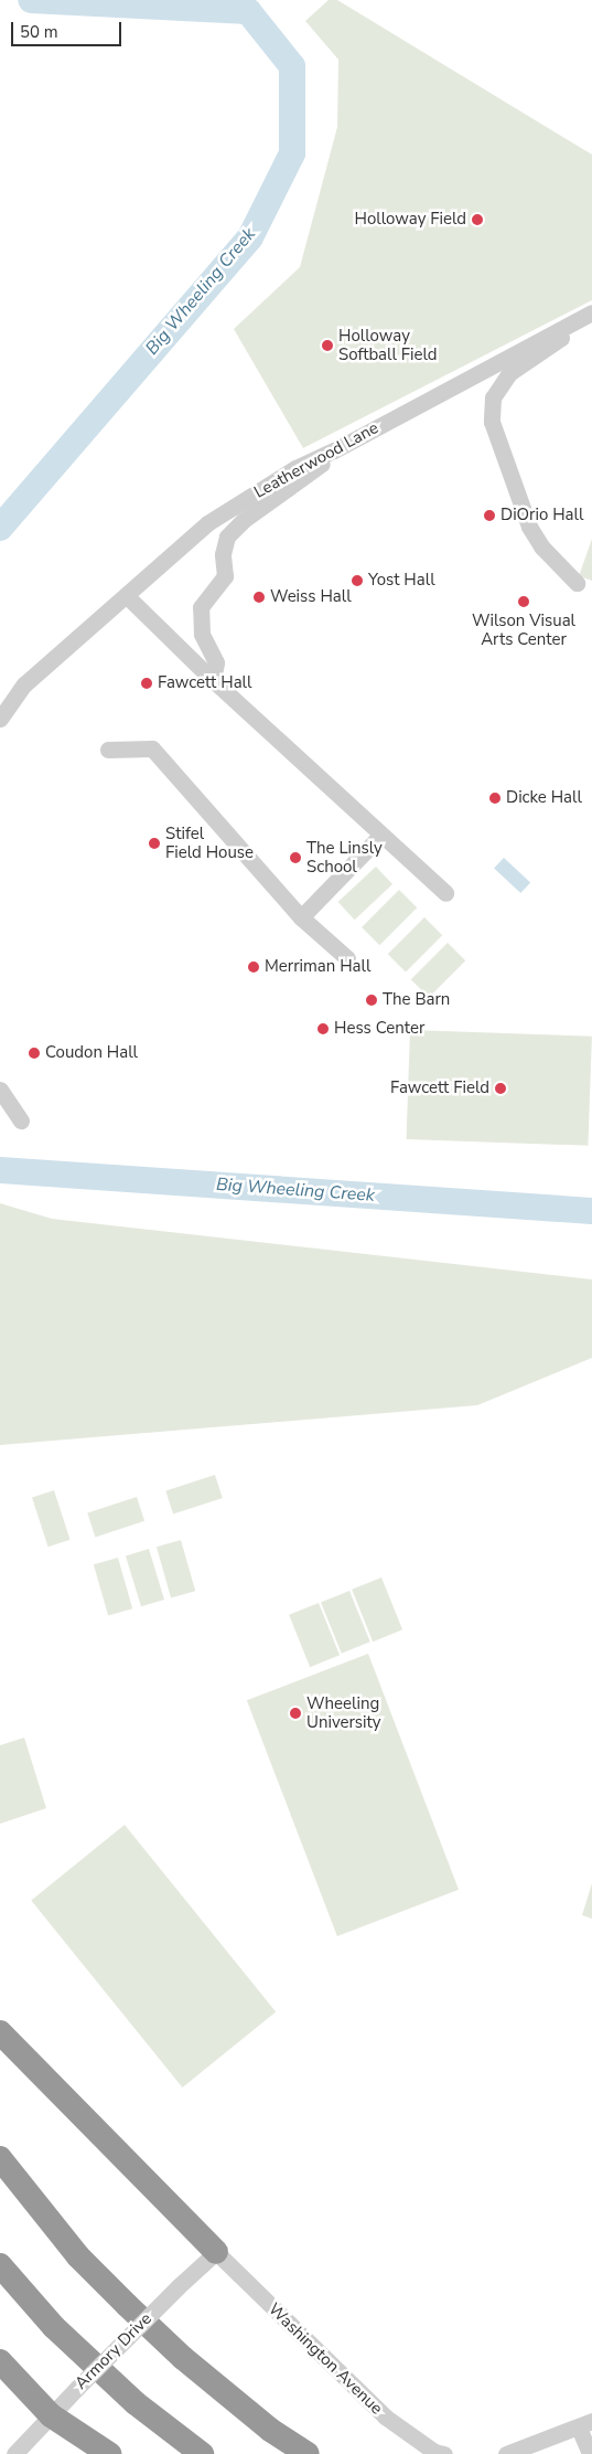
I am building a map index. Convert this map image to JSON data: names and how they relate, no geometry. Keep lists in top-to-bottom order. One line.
{"streets":{"street":["Leatherwood Lane","Armory Drive","Washington Avenue"]},"crossings":[["Armory Drive","Washington Avenue"]],"water":["Big Wheeling Creek"],"places":["Holloway Field","Holloway Softball Field","DiOrio Hall","Yost Hall","Weiss Hall","Wilson Visual Arts Center","Fawcett Hall","Dicke Hall","Stifel Field House","The Linsly School","Merriman Hall","The Barn","Hess Center","Coudon Hall","Fawcett Field","Wheeling University"],"scale_bar":"50 m"}
